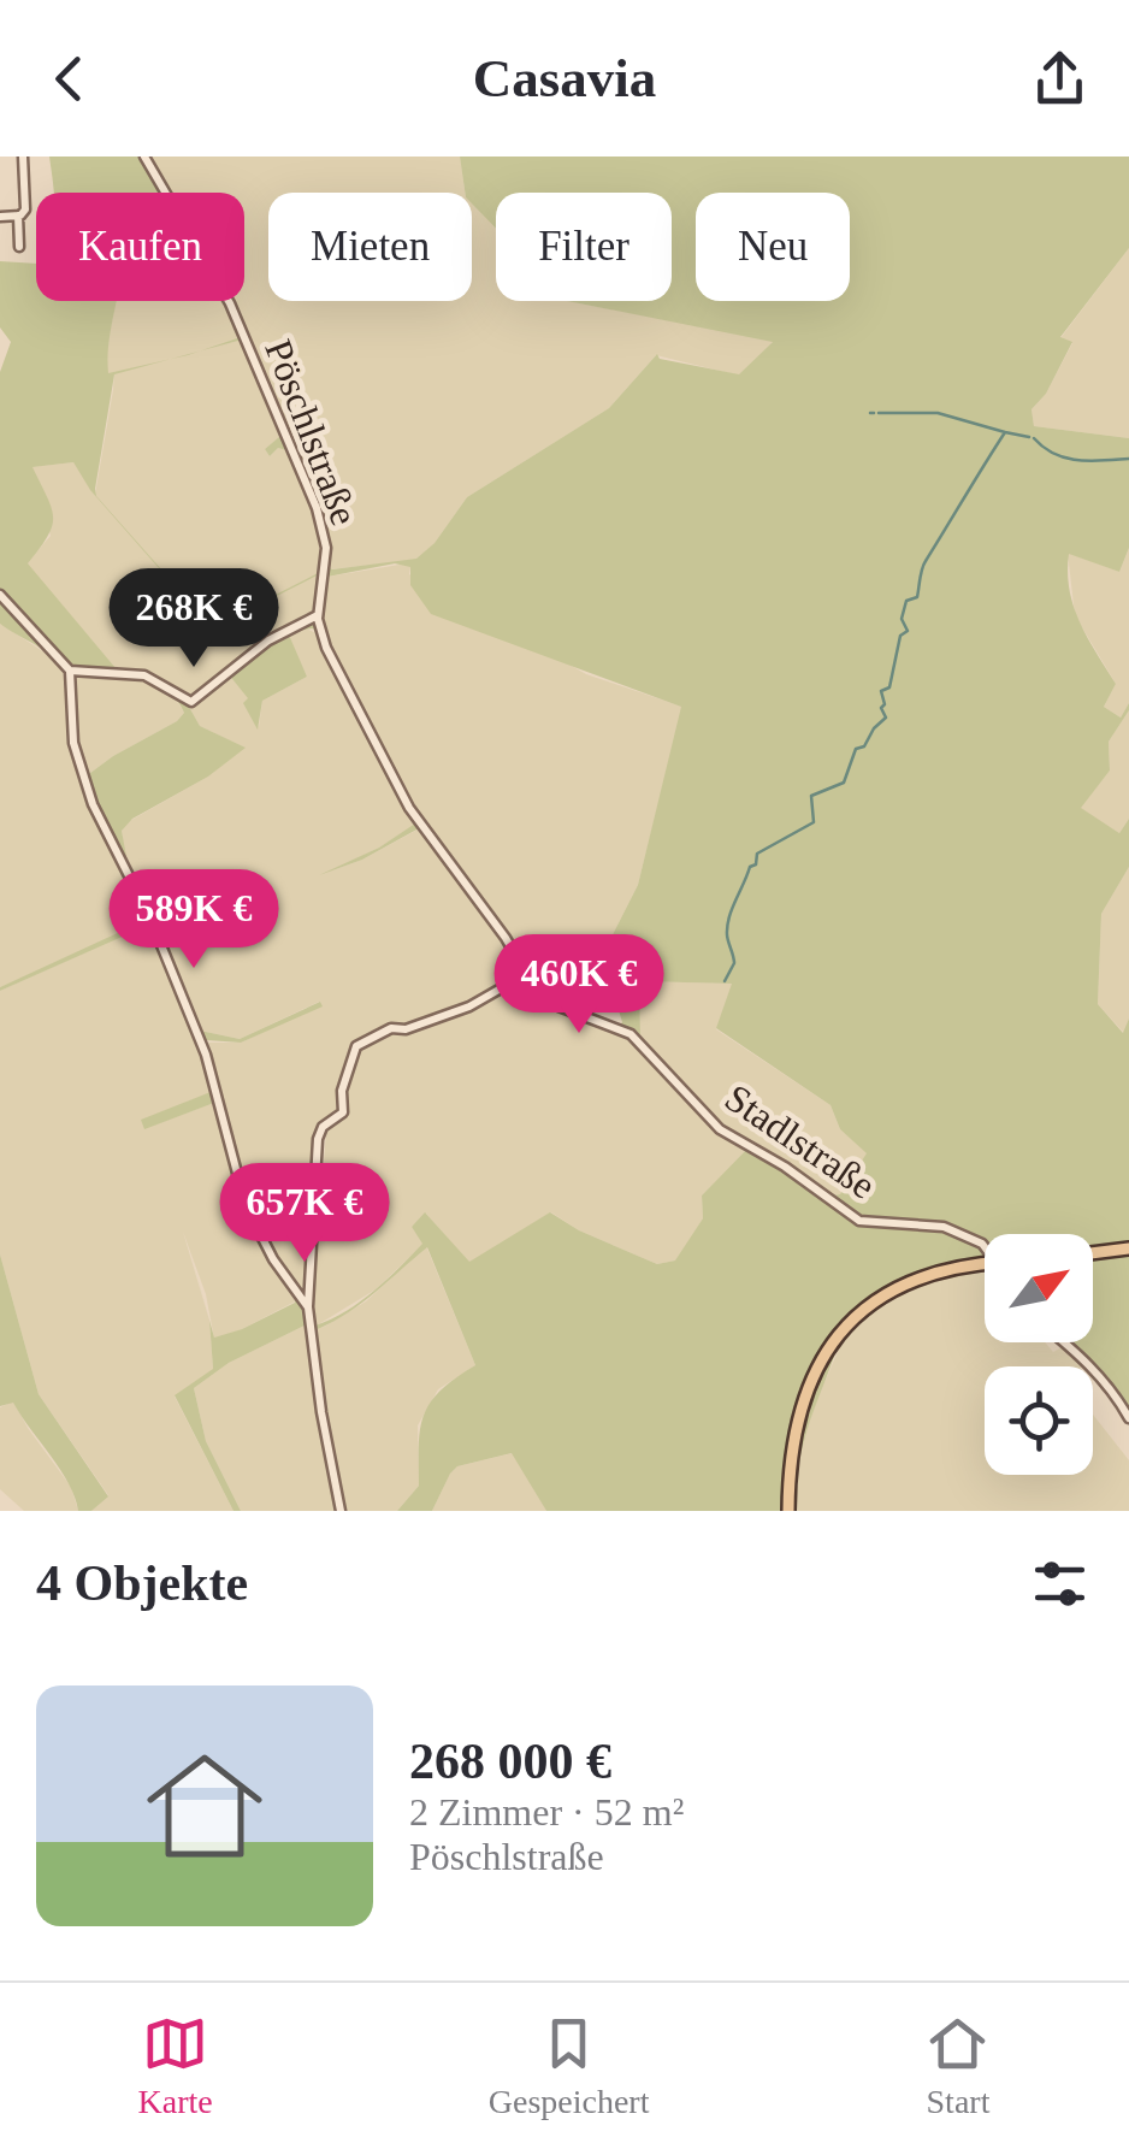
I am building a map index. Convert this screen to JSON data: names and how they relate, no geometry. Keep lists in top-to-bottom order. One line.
{"streets":{"street":["Pöschlstraße","Stadlstraße"]},"crossings":[["Pöschlstraße","Stadlstraße"]],"north":"top right","page":{"header":"Casavia","chip":["Kaufen","Mieten","Filter","Neu"],"price":["268K €","589K €","460K €","657K €"],"heading":"4 Objekte","list":[{"name":"268 000 €","note":"2 Zimmer · 52 m² · Pöschlstraße"}],"tabs":["Karte","Gespeichert","Start"]}}
